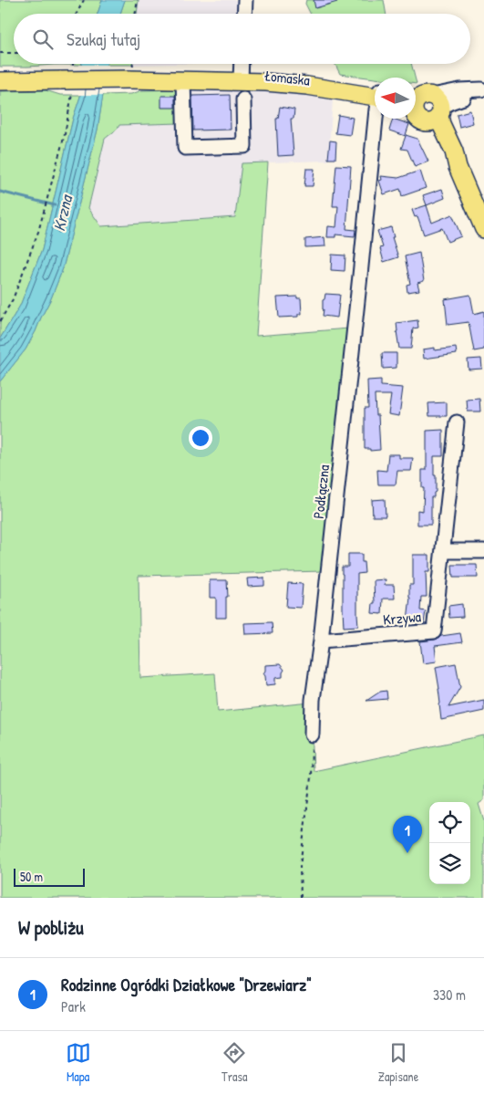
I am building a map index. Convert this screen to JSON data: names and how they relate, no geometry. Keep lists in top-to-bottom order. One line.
{"streets":{"main road":["Łomaska"],"street":["Podłączna","Krzywa"]},"crossings":[["Podłączna","Krzywa"]],"water":["Krzna"],"scale_bar":"50 m","north":"left","page":{"search":"Szukaj tutaj","pins":"1","scale":"50 m","heading":"W pobliżu","list":[{"mark":"1","name":"Rodzinne Ogródki Działkowe \"Drzewiarz\"","note":"Park","value":"330 m"}],"nav":["Mapa","Trasa","Zapisane"]}}
